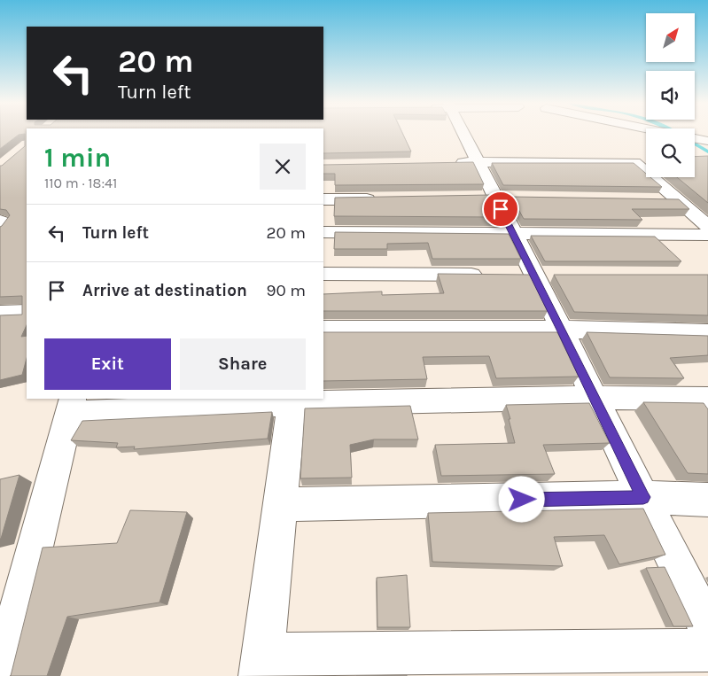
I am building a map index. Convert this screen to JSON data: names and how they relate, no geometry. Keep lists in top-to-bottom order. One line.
{"north":"top right","page":{"turn":["20 m","Turn left"],"heading":["1 min","110 m · 18:41"],"list":[{"name":"Turn left","value":"20 m"},{"name":"Arrive at destination","value":"90 m"}],"buttons":["Exit","Share"]}}
